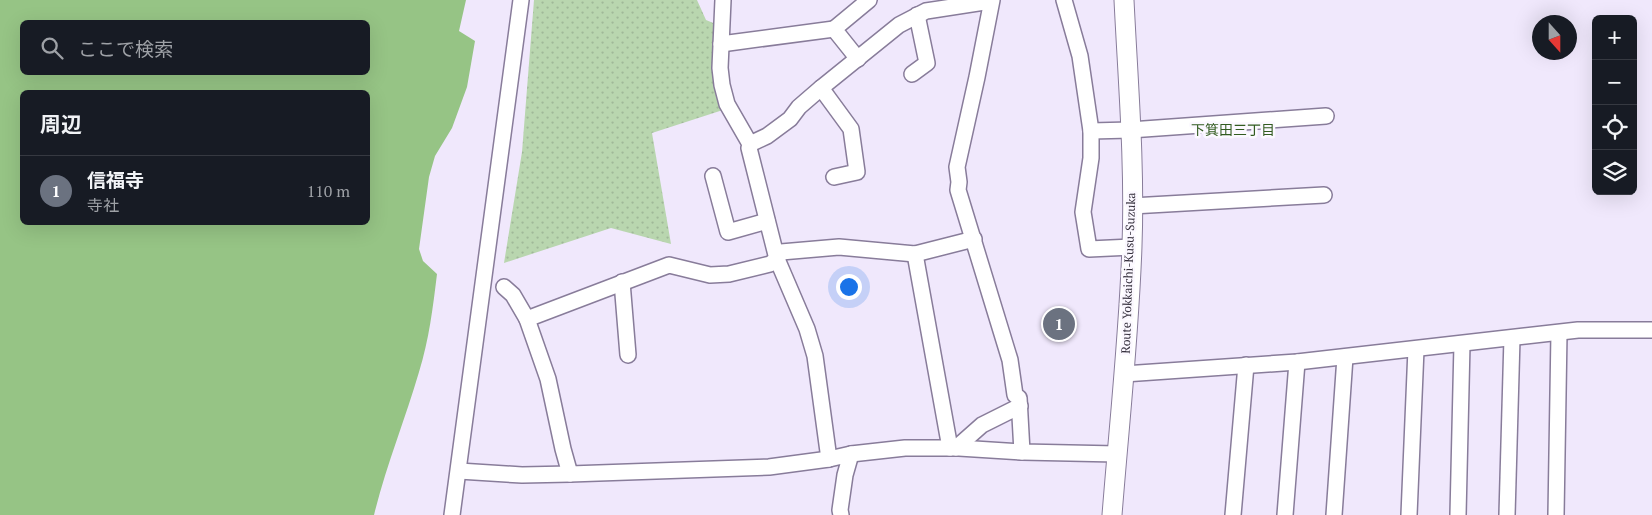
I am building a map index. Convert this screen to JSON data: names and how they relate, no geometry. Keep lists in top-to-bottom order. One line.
{"streets":{"main road":["Route Yokkaichi-Kusu-Suzuka"]},"districts":["下箕田三丁目"],"north":"bottom","page":{"map_buttons":["+","−"],"search":"ここで検索","heading":"周辺","list":[{"mark":"1","name":"信福寺","note":"寺社","value":"110 m"}],"pins":"1"}}
